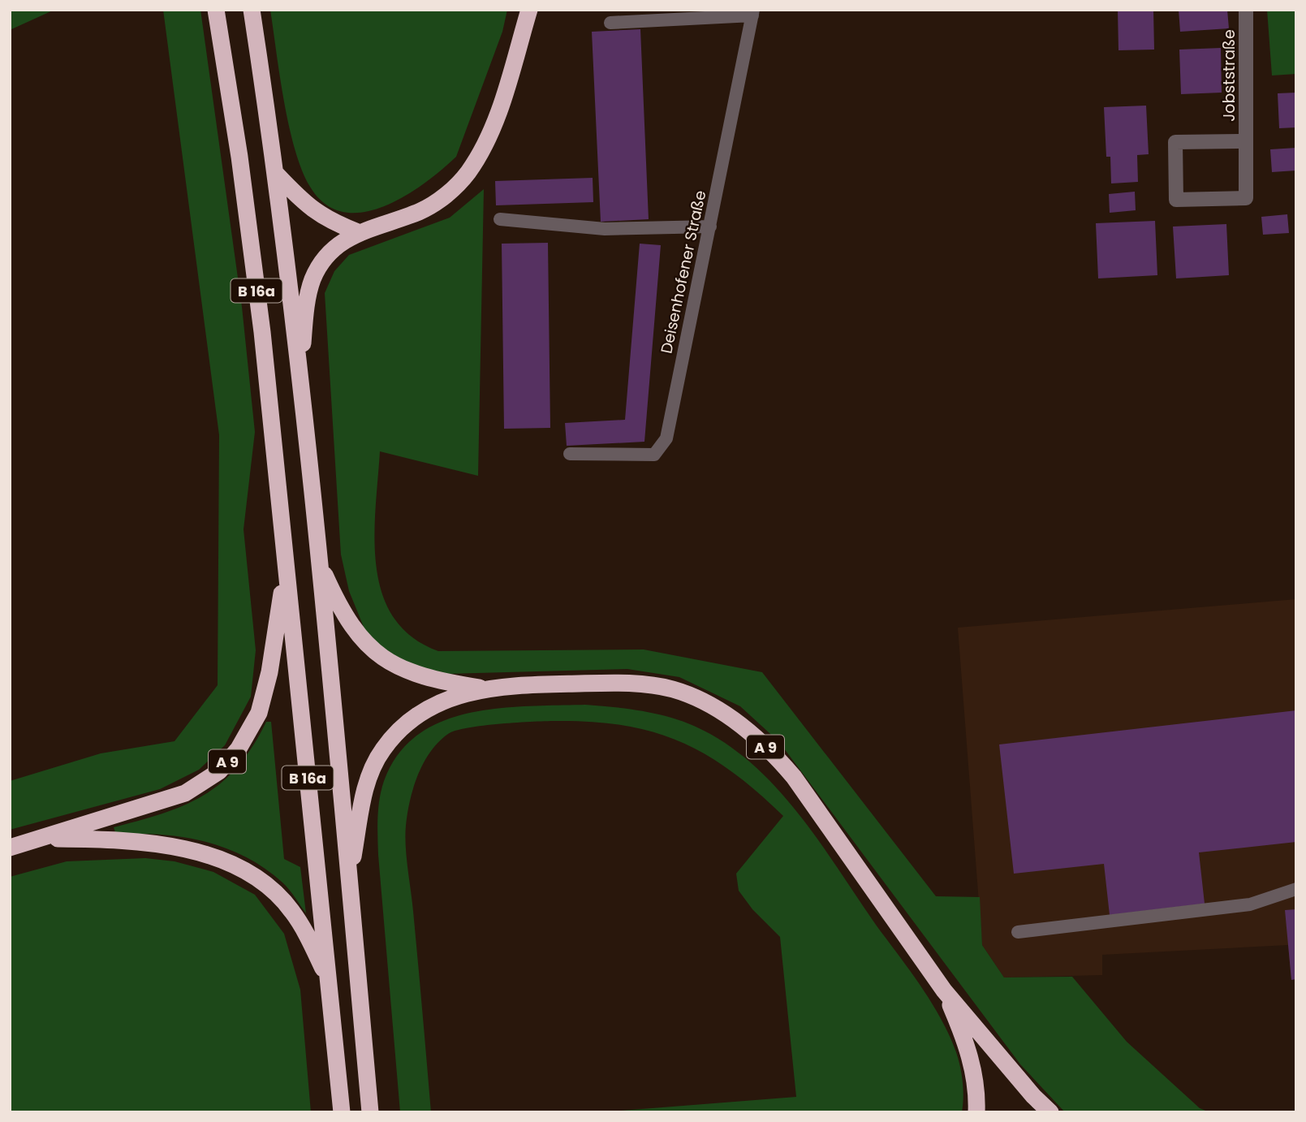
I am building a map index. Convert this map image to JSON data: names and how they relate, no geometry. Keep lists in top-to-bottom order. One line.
{"streets":{"highway":["B 16a","A 9"],"street":["Jobststraße"],"lane":["Deisenhofener Straße"]},"crossings":[["B 16a","A 9"]]}
